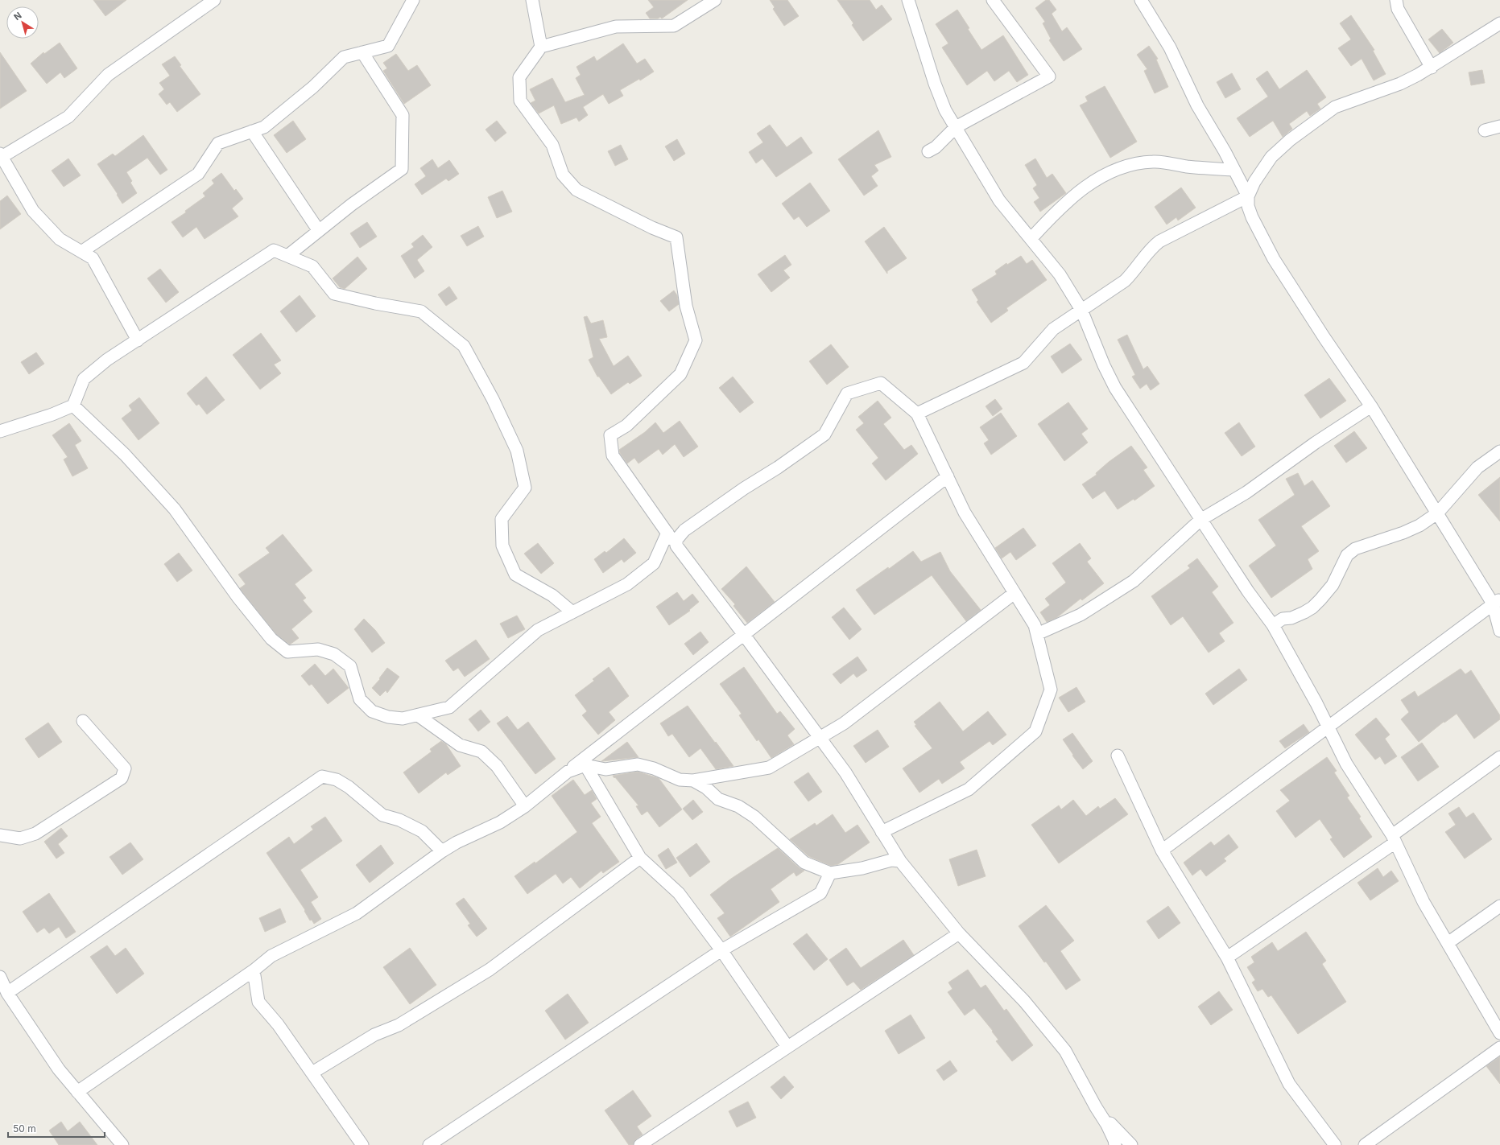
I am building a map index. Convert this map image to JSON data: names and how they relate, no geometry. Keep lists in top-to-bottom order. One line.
{"scale_bar":"50 m","north":"top left"}
